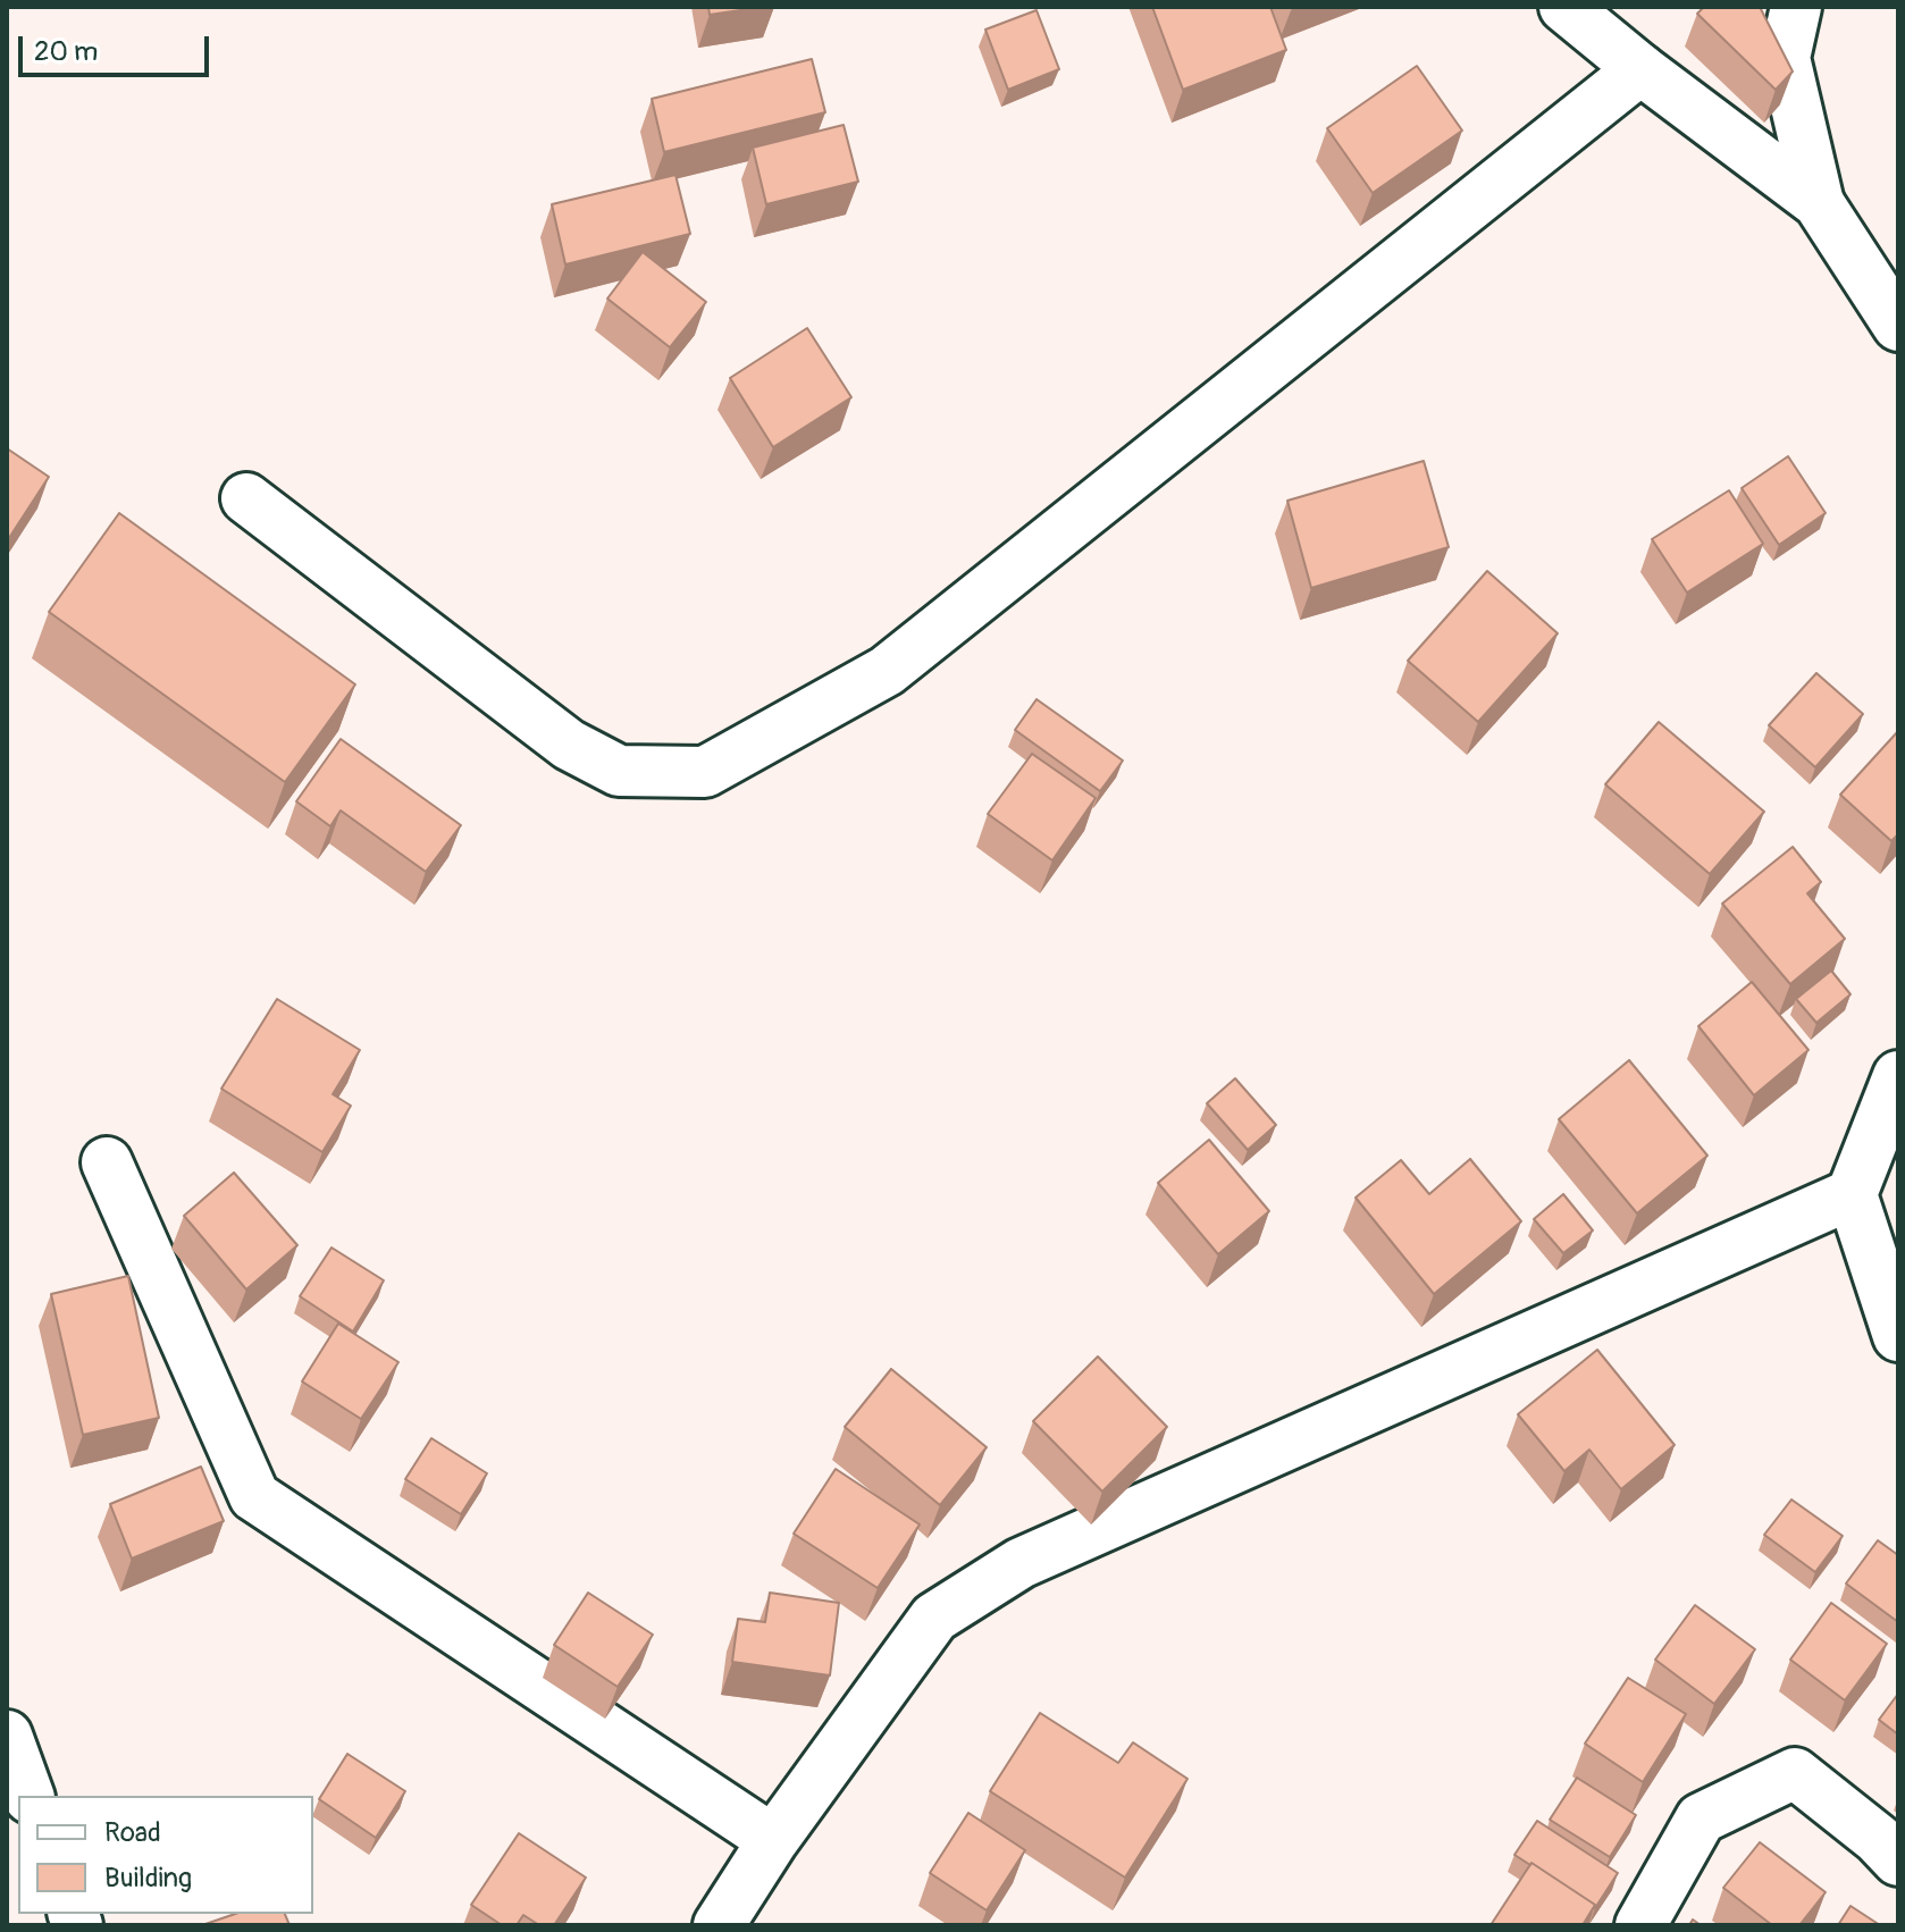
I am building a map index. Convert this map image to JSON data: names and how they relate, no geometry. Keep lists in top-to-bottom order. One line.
{"legend":["Road","Building"],"scale_bar":"20 m"}
